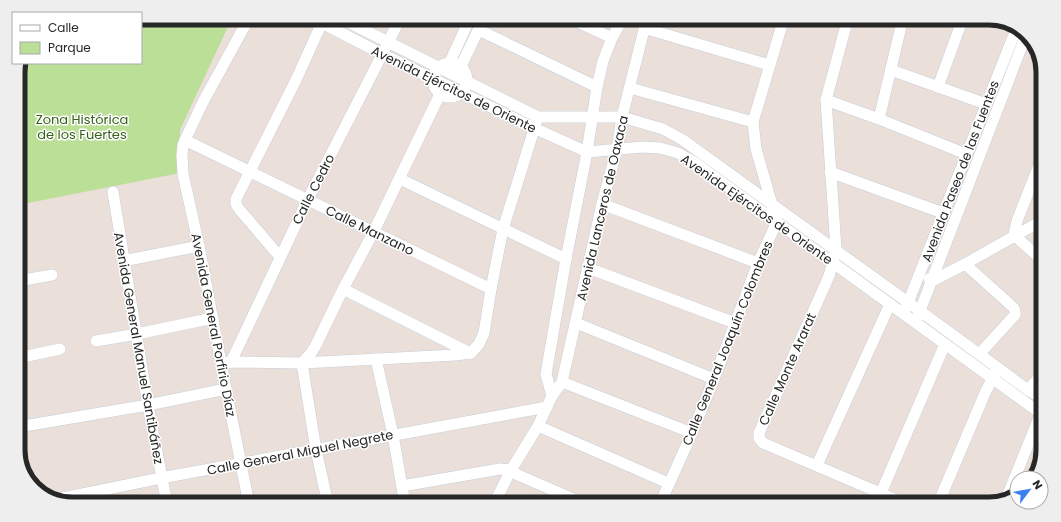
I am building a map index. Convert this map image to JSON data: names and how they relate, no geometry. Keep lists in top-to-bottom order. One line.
{"streets":{"street":["Avenida Ejércitos de Oriente","Avenida Paseo de las Fuentes","Calle Cedro","Avenida Lanceros de Oaxaca","Calle Manzano","Avenida General Porfirio Díaz","Calle General Joaquín Colombres","Avenida General Manuel Santibáñez","Calle Monte Ararat","Calle General Miguel Negrete"]},"crossings":[["Avenida Ejércitos de Oriente","Avenida Paseo de las Fuentes"],["Avenida Ejércitos de Oriente","Calle Cedro"],["Avenida Ejércitos de Oriente","Avenida Lanceros de Oaxaca"],["Avenida Ejércitos de Oriente","Calle General Joaquín Colombres"],["Avenida Ejércitos de Oriente","Calle Monte Ararat"],["Calle Cedro","Calle Manzano"],["Calle Cedro","Avenida General Porfirio Díaz"],["Avenida Lanceros de Oaxaca","Calle General Miguel Negrete"],["Calle Manzano","Avenida General Porfirio Díaz"],["Avenida General Porfirio Díaz","Calle General Miguel Negrete"],["Avenida General Manuel Santibáñez","Calle General Miguel Negrete"]],"parks":["Zona Histórica de los Fuertes"],"legend":["Calle","Parque"],"north":"top right"}
